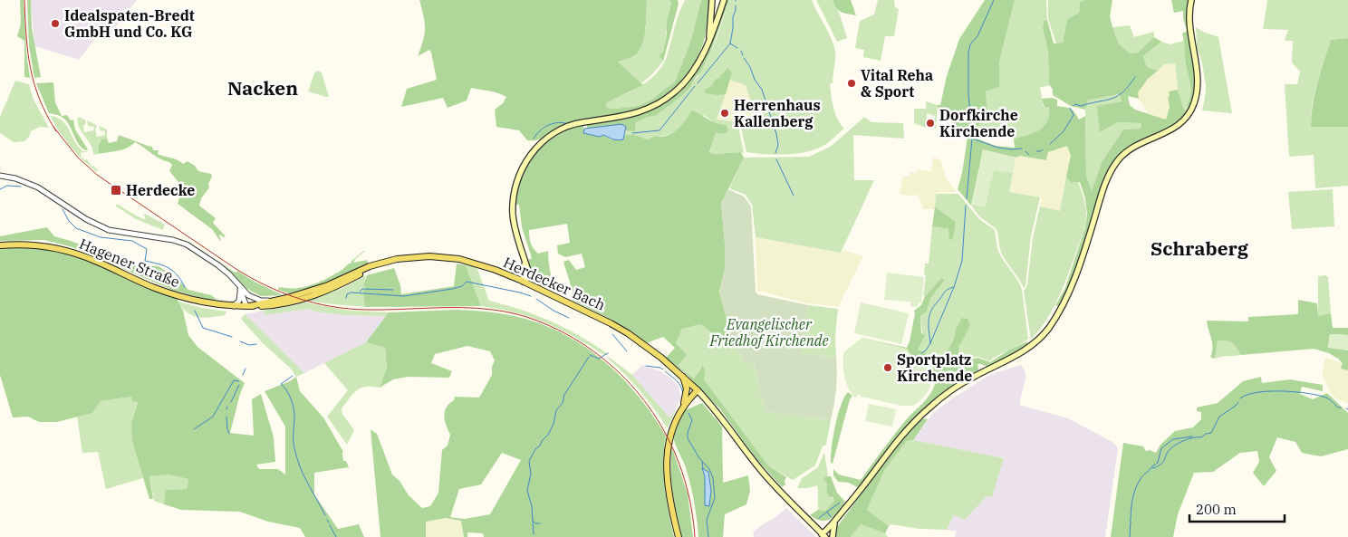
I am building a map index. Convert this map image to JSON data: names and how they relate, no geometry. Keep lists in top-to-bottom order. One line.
{"streets":{"main road":["Hagener Straße","Herdecker Bach"]},"crossings":[["Hagener Straße","Herdecker Bach"]],"districts":["Nacken","Schraberg"],"parks":["Evangelischer Friedhof Kirchende"],"places":{"other":["Idealspaten-Bredt GmbH und Co. KG","Vital Reha & Sport","Herrenhaus Kallenberg","Dorfkirche Kirchende","Sportplatz Kirchende"],"transit":["Herdecke"]},"scale_bar":"200 m"}
